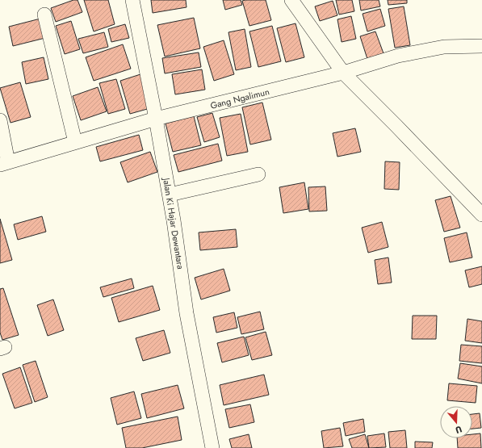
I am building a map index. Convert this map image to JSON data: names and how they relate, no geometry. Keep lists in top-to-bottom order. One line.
{"streets":{"street":["Gang Ngalimun","Jalan Ki Hajar Dewantara"]},"crossings":[["Gang Ngalimun","Jalan Ki Hajar Dewantara"]],"north":"bottom"}
